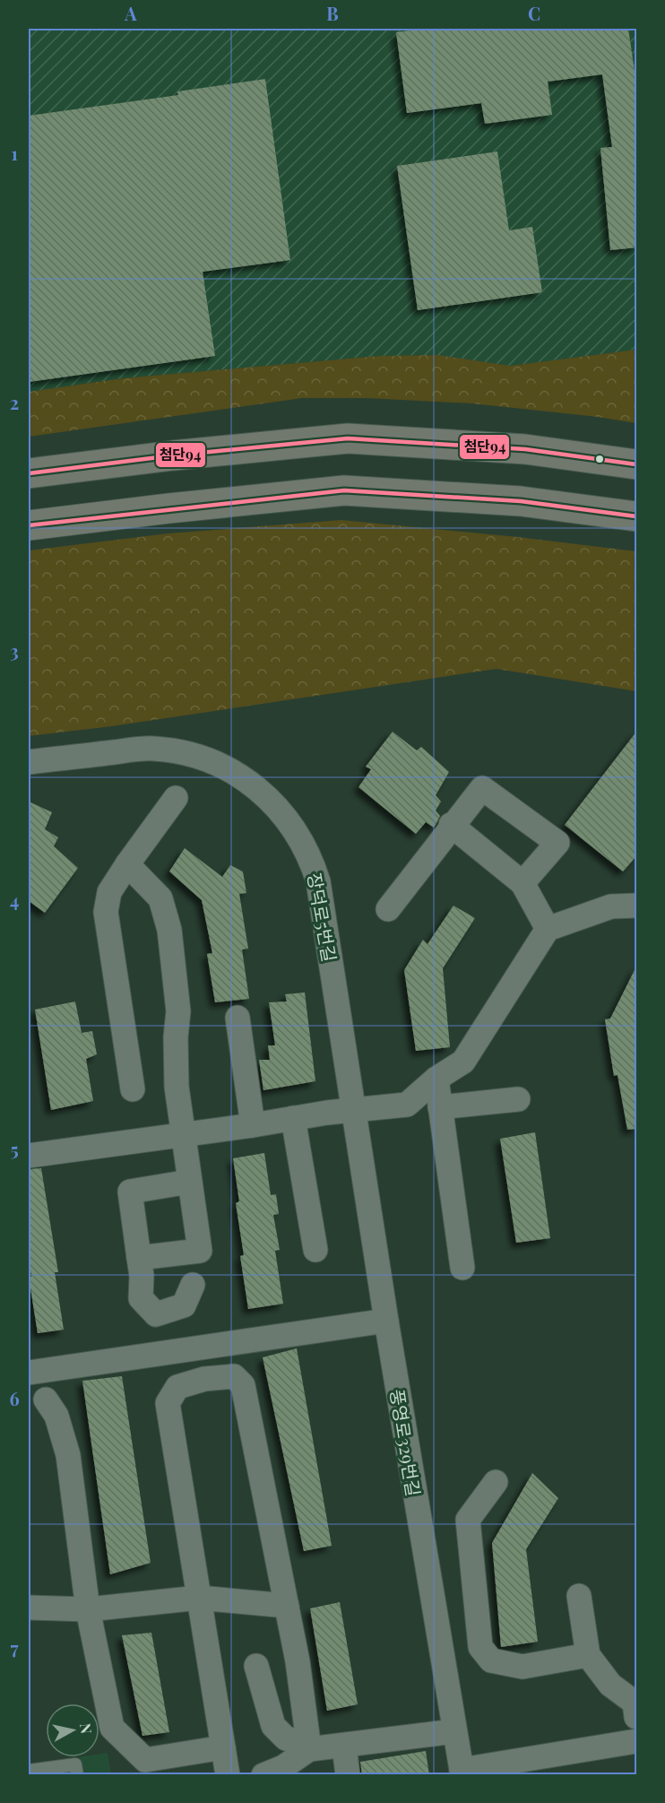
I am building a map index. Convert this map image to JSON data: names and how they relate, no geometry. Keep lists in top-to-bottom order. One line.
{"streets":{"street":["장덕로5번길","풍영로329번길"]},"crossings":[["장덕로5번길","풍영로329번길"]],"lines":["transit line 첨단94"],"north":"right","grid":{"columns":["A","B","C"],"rows":["1","2","3","4","5","6","7"]}}
